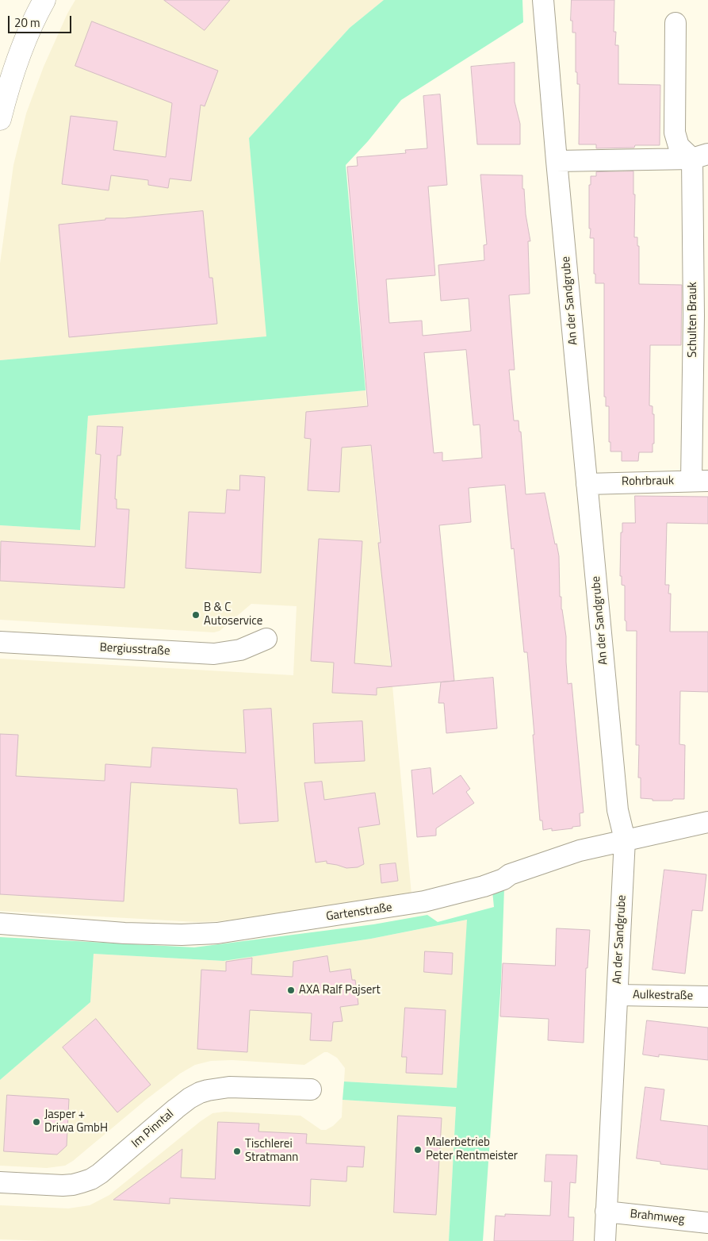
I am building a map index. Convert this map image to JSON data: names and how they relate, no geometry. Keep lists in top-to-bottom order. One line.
{"streets":{"street":["An der Sandgrube","Schulten Brauk","Rohrbrauk","Bergiusstraße","Gartenstraße","Aulkestraße","Im Pinntal","Brahmweg"]},"crossings":[["An der Sandgrube","Rohrbrauk"],["An der Sandgrube","Gartenstraße"],["An der Sandgrube","Aulkestraße"],["An der Sandgrube","Brahmweg"],["Schulten Brauk","Rohrbrauk"]],"places":["B & C Autoservice","AXA Ralf Pajsert","Jasper + Driwa GmbH","Malerbetrieb Peter Rentmeister","Tischlerei Stratmann"],"scale_bar":"20 m"}
